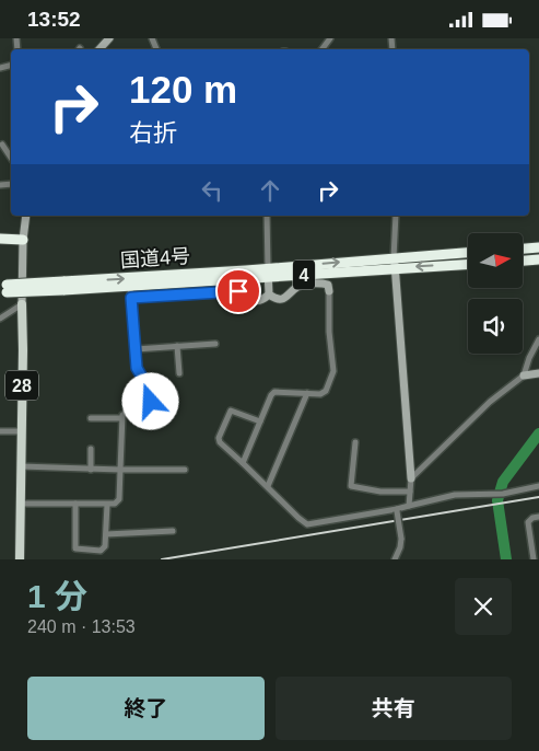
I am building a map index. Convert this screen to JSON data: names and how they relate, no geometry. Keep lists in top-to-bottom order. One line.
{"streets":{"highway":["国道4号","4"],"main road":["28"]},"north":"right","page":{"status":"13:52","turn":["120 m","右折"],"heading":["1 分","240 m · 13:53"],"buttons":["終了","共有"]}}
